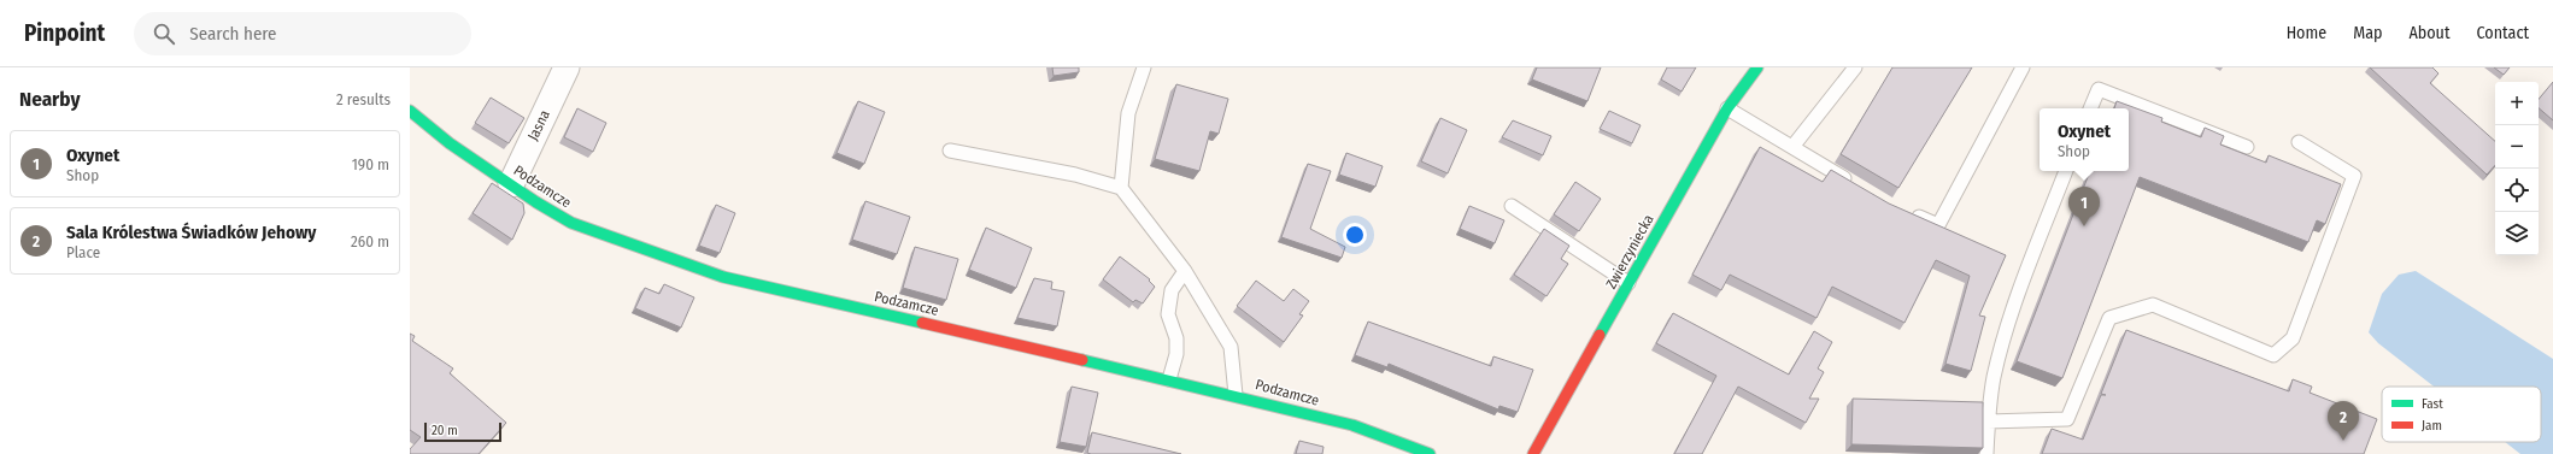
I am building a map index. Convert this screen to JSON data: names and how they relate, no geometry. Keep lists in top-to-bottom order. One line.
{"streets":{"street":["Jasna","Podzamcze","Zwierzyniecka"]},"crossings":[["Jasna","Podzamcze"]],"legend":["Fast","Jam"],"scale_bar":"20 m","page":{"header":"Pinpoint","search":"Search here","nav":["Home","Map","About","Contact"],"heading":["Nearby","2 results"],"map_buttons":["+","−"],"popup":["Oxynet","Shop"],"list":[{"mark":"1","name":"Oxynet","note":"Shop","value":"190 m"},{"mark":"2","name":"Sala Królestwa Świadków Jehowy","note":"Place","value":"260 m"}],"pins":["1","2"],"scale":"20 m"}}
